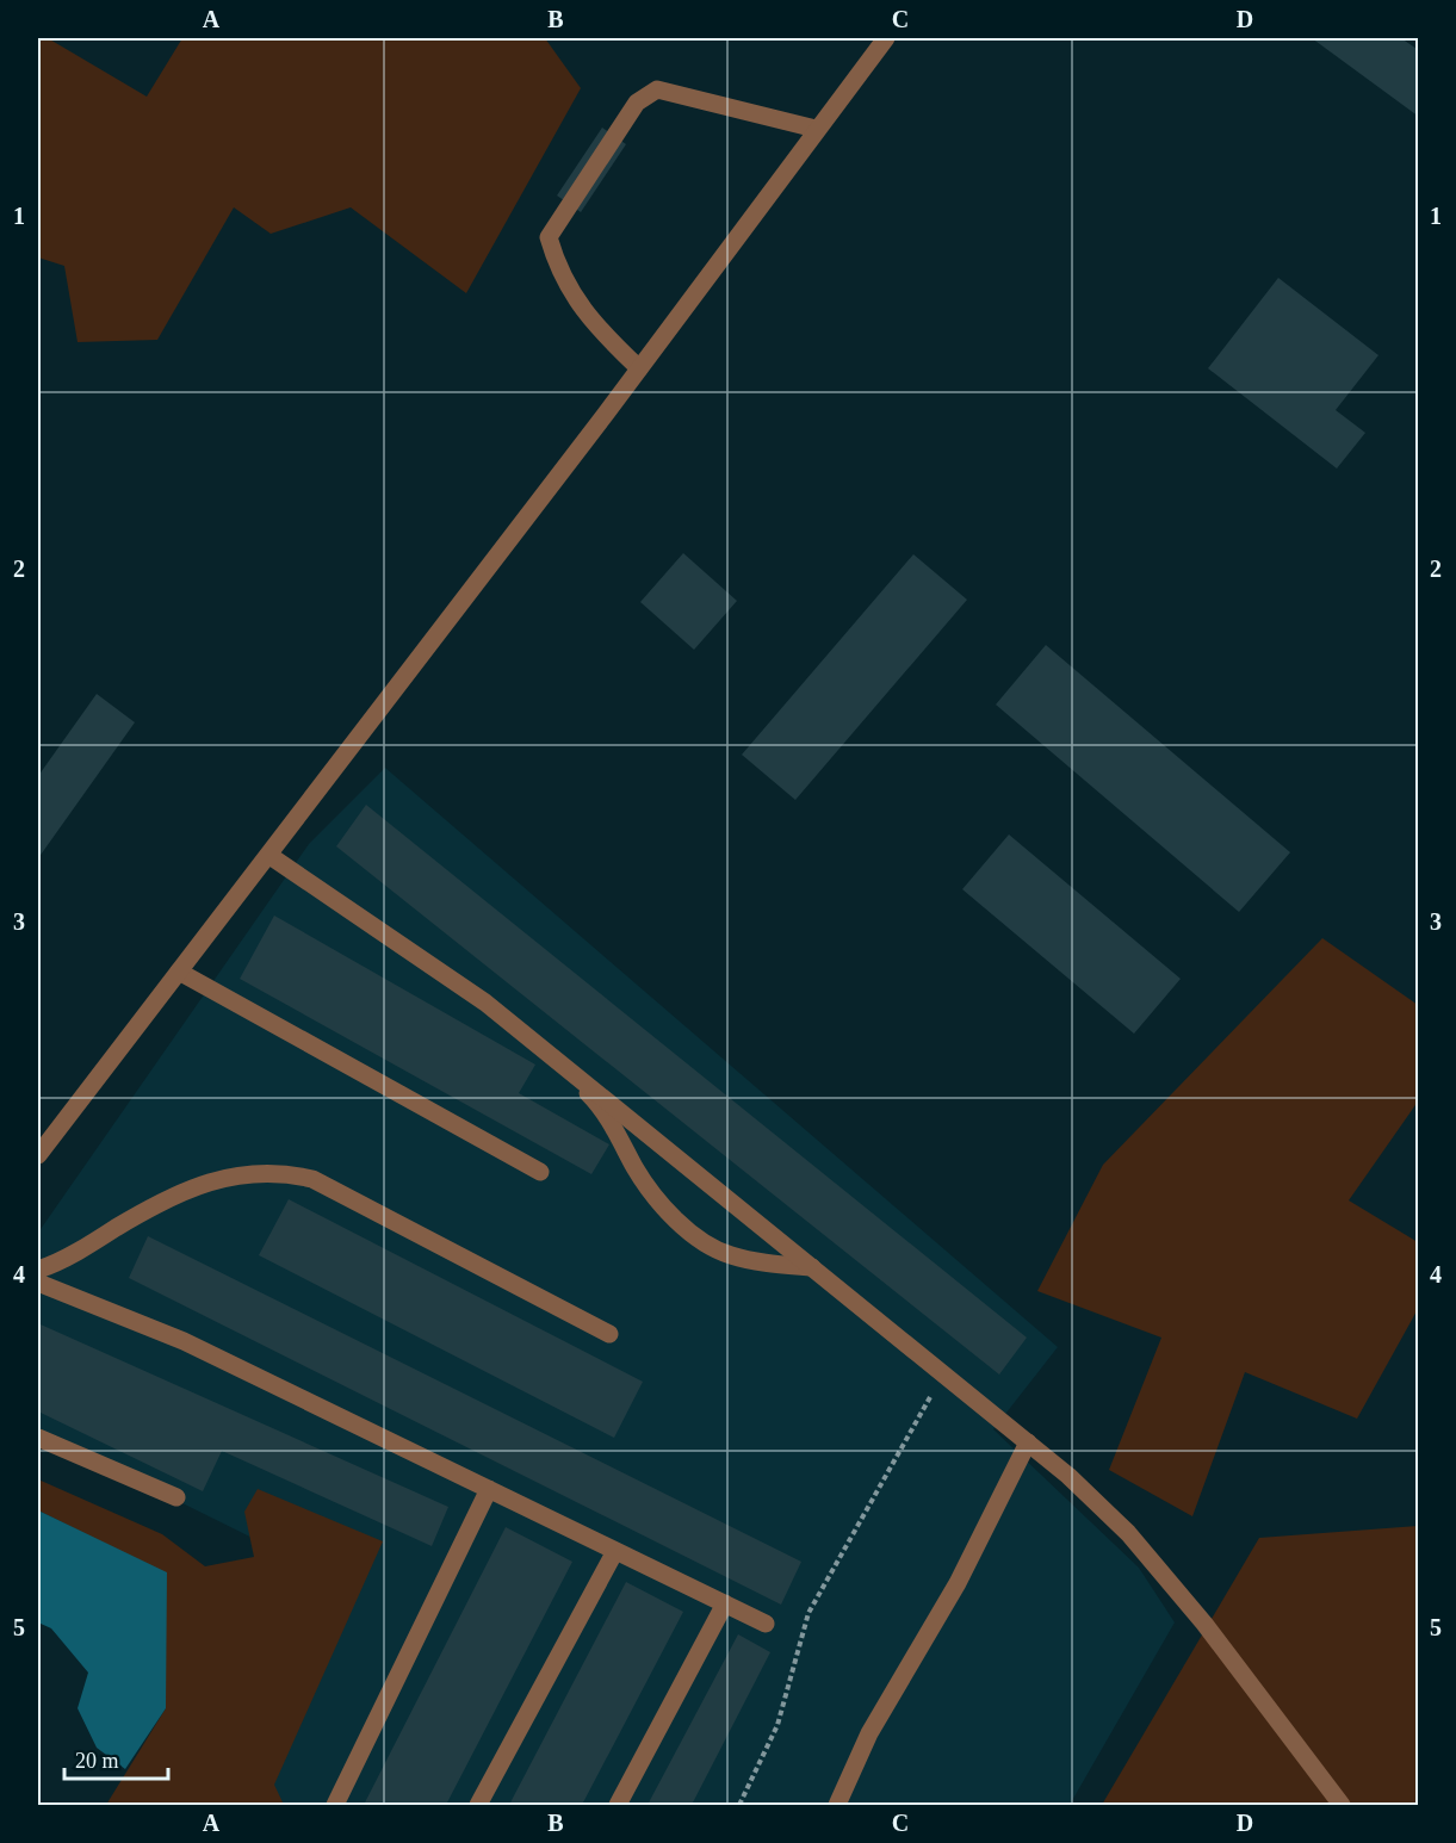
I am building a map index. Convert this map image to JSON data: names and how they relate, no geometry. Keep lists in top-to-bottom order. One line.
{"scale_bar":"20 m","grid":{"columns":["A","B","C","D"],"rows":["1","2","3","4","5"]}}
